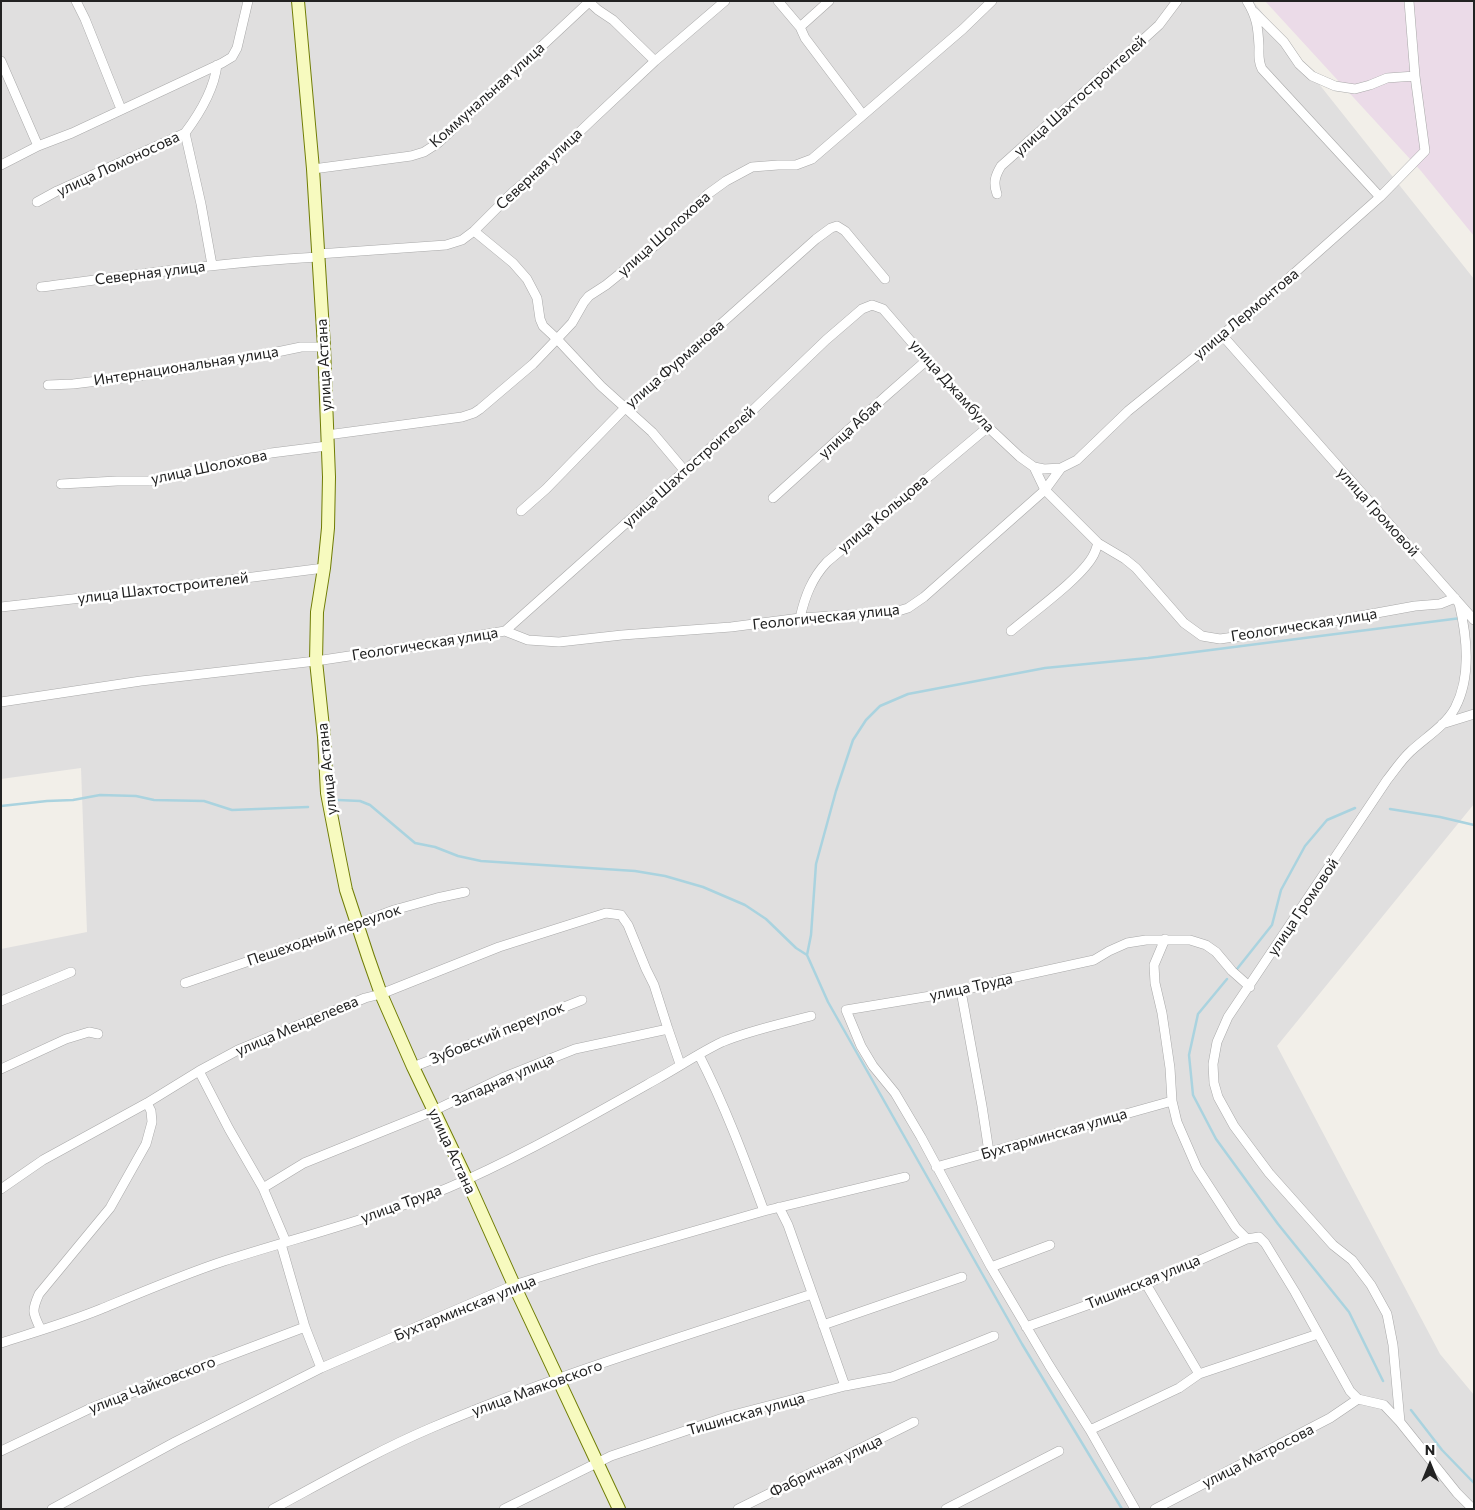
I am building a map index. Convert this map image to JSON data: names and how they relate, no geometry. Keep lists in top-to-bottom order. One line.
{"streets":{"street":["Коммунальная улица","улица Шахтостроителей","улица Ломоносова","Северная улица","улица Шолохова","улица Лермонтова","улица Фурманова","улица Астана","Интернациональная улица","улица Джамбула","улица Абая","улица Громовой","улица Кольцова","Геологическая улица","Пешеходный переулок","улица Труда","улица Менделеева","Зубовский переулок","Западная улица","Бухтарминская улица","Тишинская улица","улица Чайковского","улица Маяковского","улица Матросова","Фабричная улица"]},"crossings":[["Коммунальная улица","улица Астана"],["улица Шахтостроителей","улица Астана"],["улица Шахтостроителей","улица Джамбула"],["улица Шахтостроителей","Геологическая улица"],["Северная улица","улица Астана"],["улица Шолохова","улица Астана"],["улица Лермонтова","улица Джамбула"],["улица Лермонтова","улица Громовой"],["улица Лермонтова","Геологическая улица"],["улица Астана","Интернациональная улица"],["улица Астана","Геологическая улица"],["улица Астана","Пешеходный переулок"],["улица Астана","улица Труда"],["улица Астана","улица Менделеева"],["улица Астана","Зубовский переулок"],["улица Астана","Западная улица"],["улица Астана","Бухтарминская улица"],["улица Астана","Тишинская улица"],["улица Астана","улица Маяковского"],["улица Джамбула","улица Абая"],["улица Джамбула","улица Кольцова"],["улица Джамбула","Геологическая улица"],["улица Громовой","Геологическая улица"],["улица Громовой","улица Труда"],["улица Кольцова","Геологическая улица"],["улица Труда","Бухтарминская улица"],["улица Менделеева","Западная улица"]],"north":"top"}
